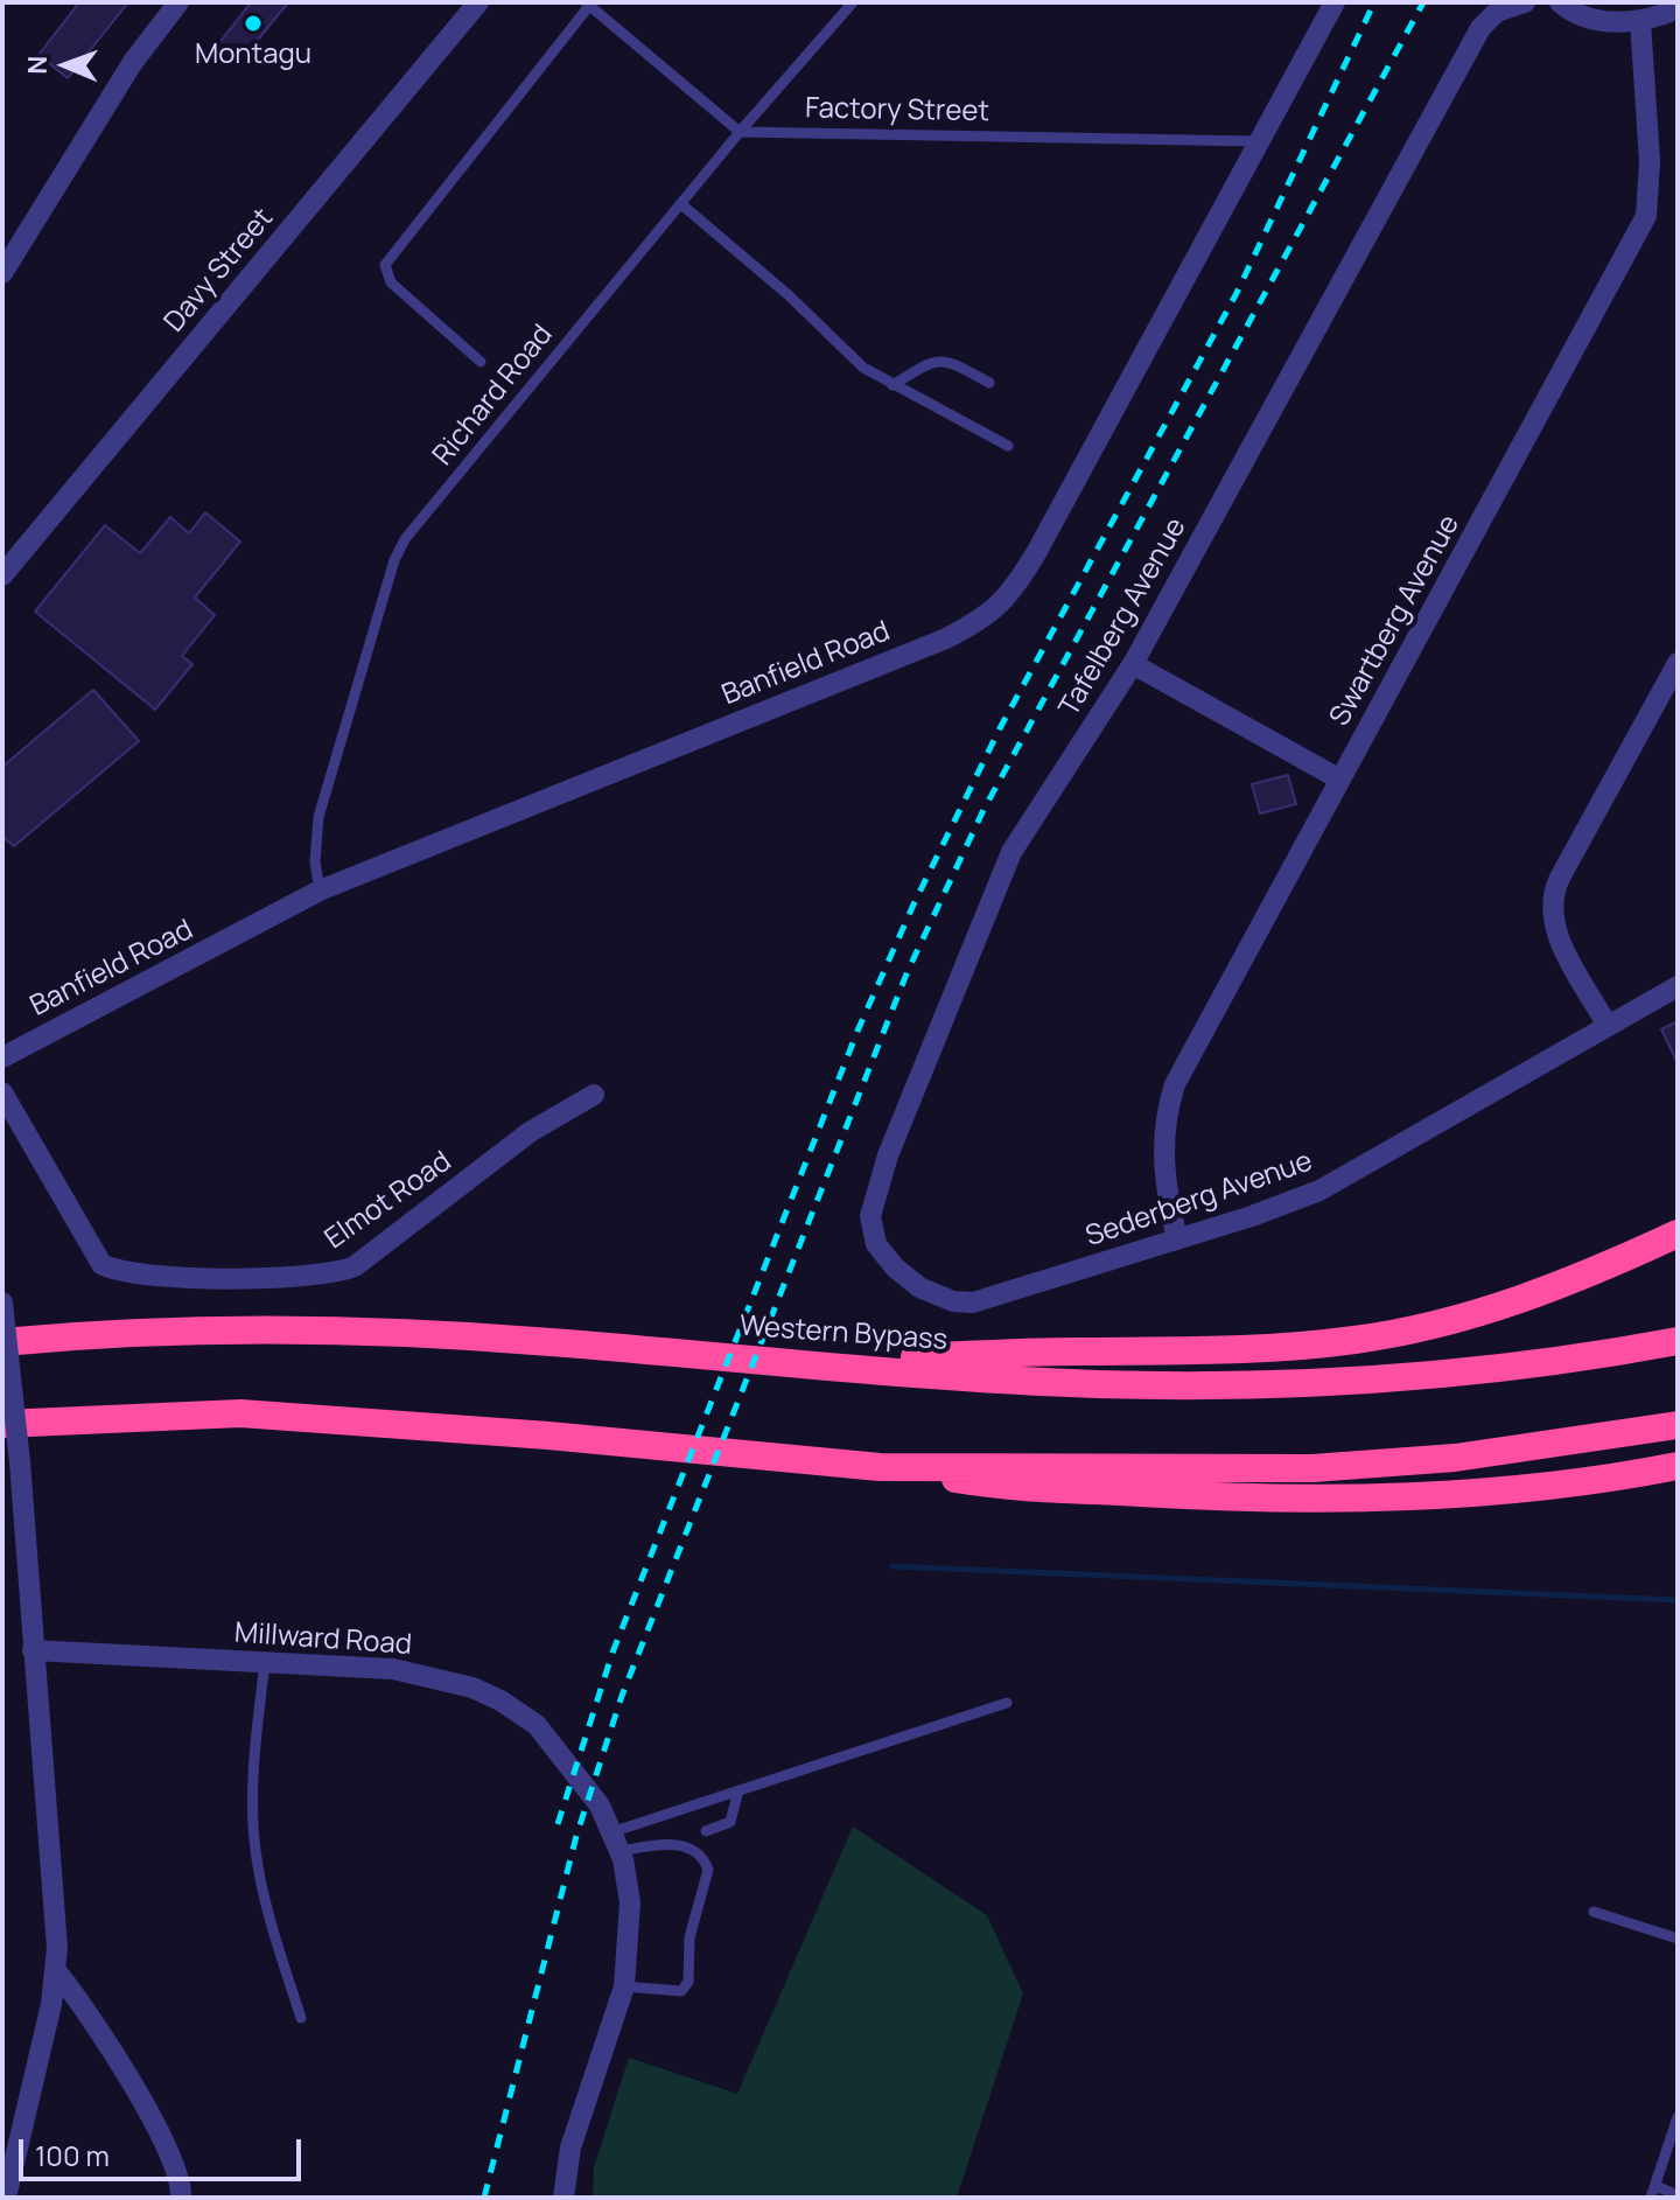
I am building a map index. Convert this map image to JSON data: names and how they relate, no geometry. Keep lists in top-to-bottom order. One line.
{"streets":{"highway":["Western Bypass"],"street":["Davy Street","Tafelberg Avenue","Swartberg Avenue","Banfield Road","Sederberg Avenue","Elmot Road","Millward Road"],"lane":["Factory Street","Richard Road"]},"crossings":[["Factory Street","Richard Road"],["Factory Street","Banfield Road"],["Richard Road","Banfield Road"],["Tafelberg Avenue","Sederberg Avenue"],["Swartberg Avenue","Sederberg Avenue"]],"places":["Montagu"],"scale_bar":"100 m","north":"left"}
